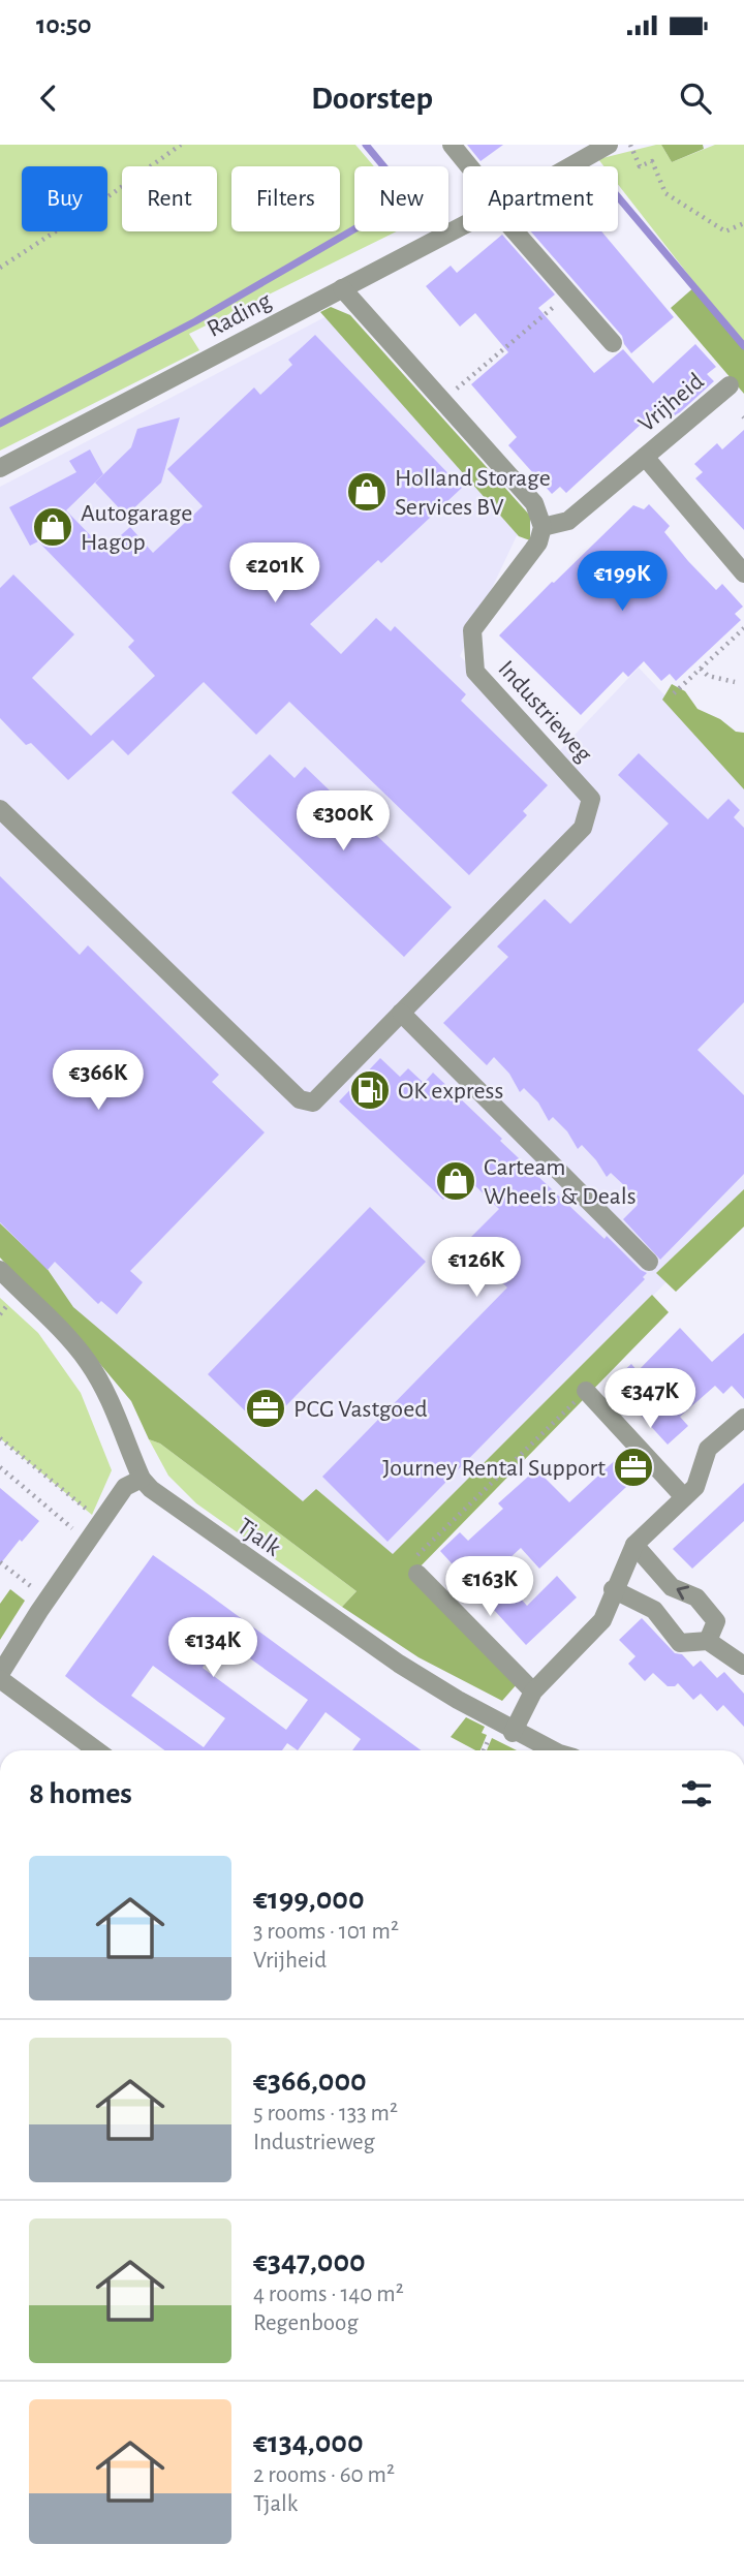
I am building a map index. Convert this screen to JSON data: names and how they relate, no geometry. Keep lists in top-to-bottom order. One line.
{"streets":{"street":["Rading","Vrijheid","Industrieweg","Tjalk"]},"crossings":[["Vrijheid","Industrieweg"]],"places":{"shop":["Holland Storage Services BV","Autogarage Hagop","Carteam Wheels & Deals"],"fuel station":["OK express"],"office":["PCG Vastgoed","Journey Rental Support"]},"page":{"status":"10:50","header":"Doorstep","chip":["Buy","Rent","Filters","New","Apartment"],"price":["€201K","€199K","€300K","€366K","€126K","€347K","€163K","€134K"],"heading":"8 homes","list":[{"name":"€199,000","note":"3 rooms · 101 m² · Vrijheid"},{"name":"€366,000","note":"5 rooms · 133 m² · Industrieweg"},{"name":"€347,000","note":"4 rooms · 140 m² · Regenboog"},{"name":"€134,000","note":"2 rooms · 60 m² · Tjalk"}]}}
